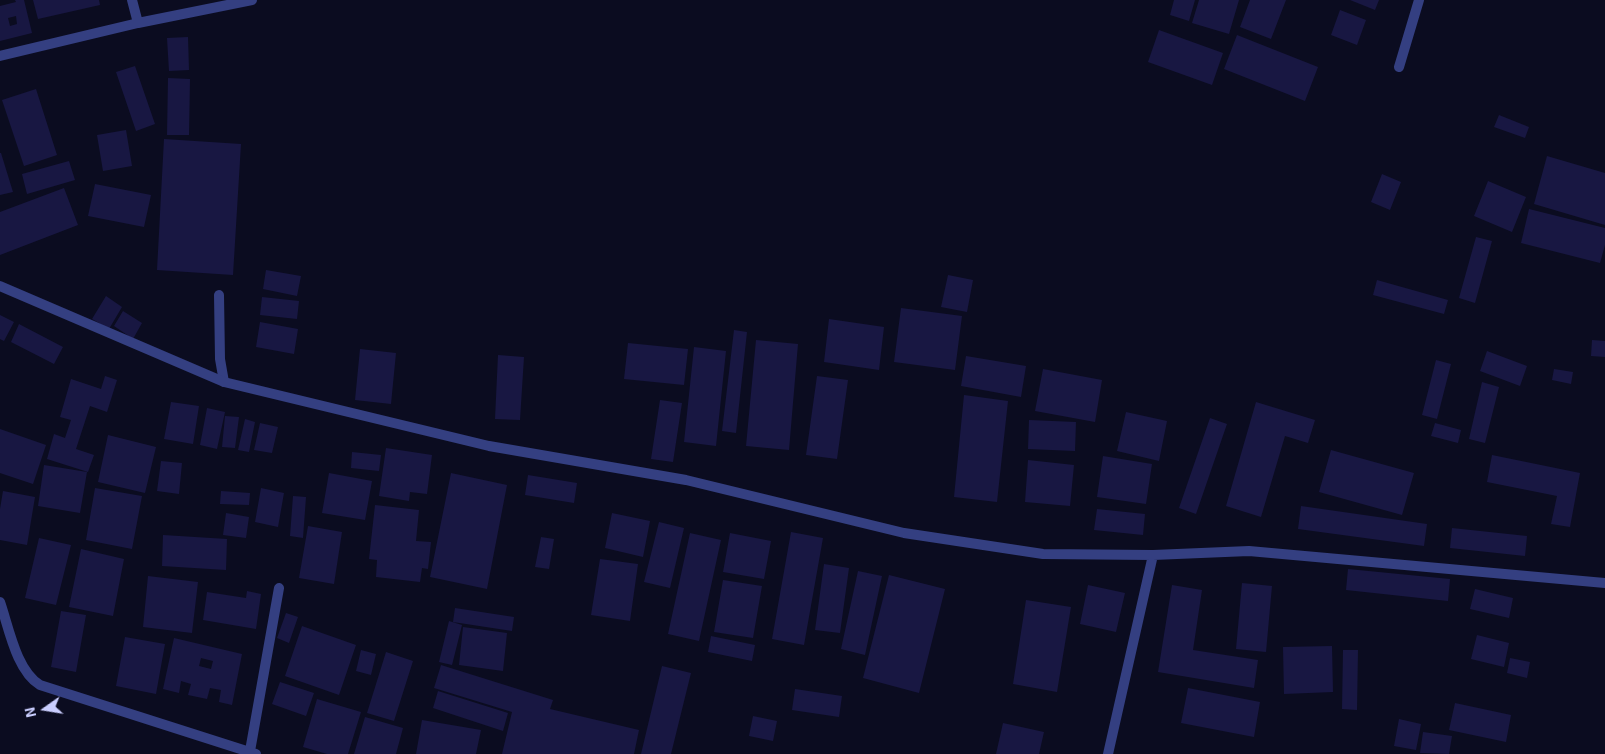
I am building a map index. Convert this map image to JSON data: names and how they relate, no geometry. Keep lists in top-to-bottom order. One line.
{"north":"left"}
